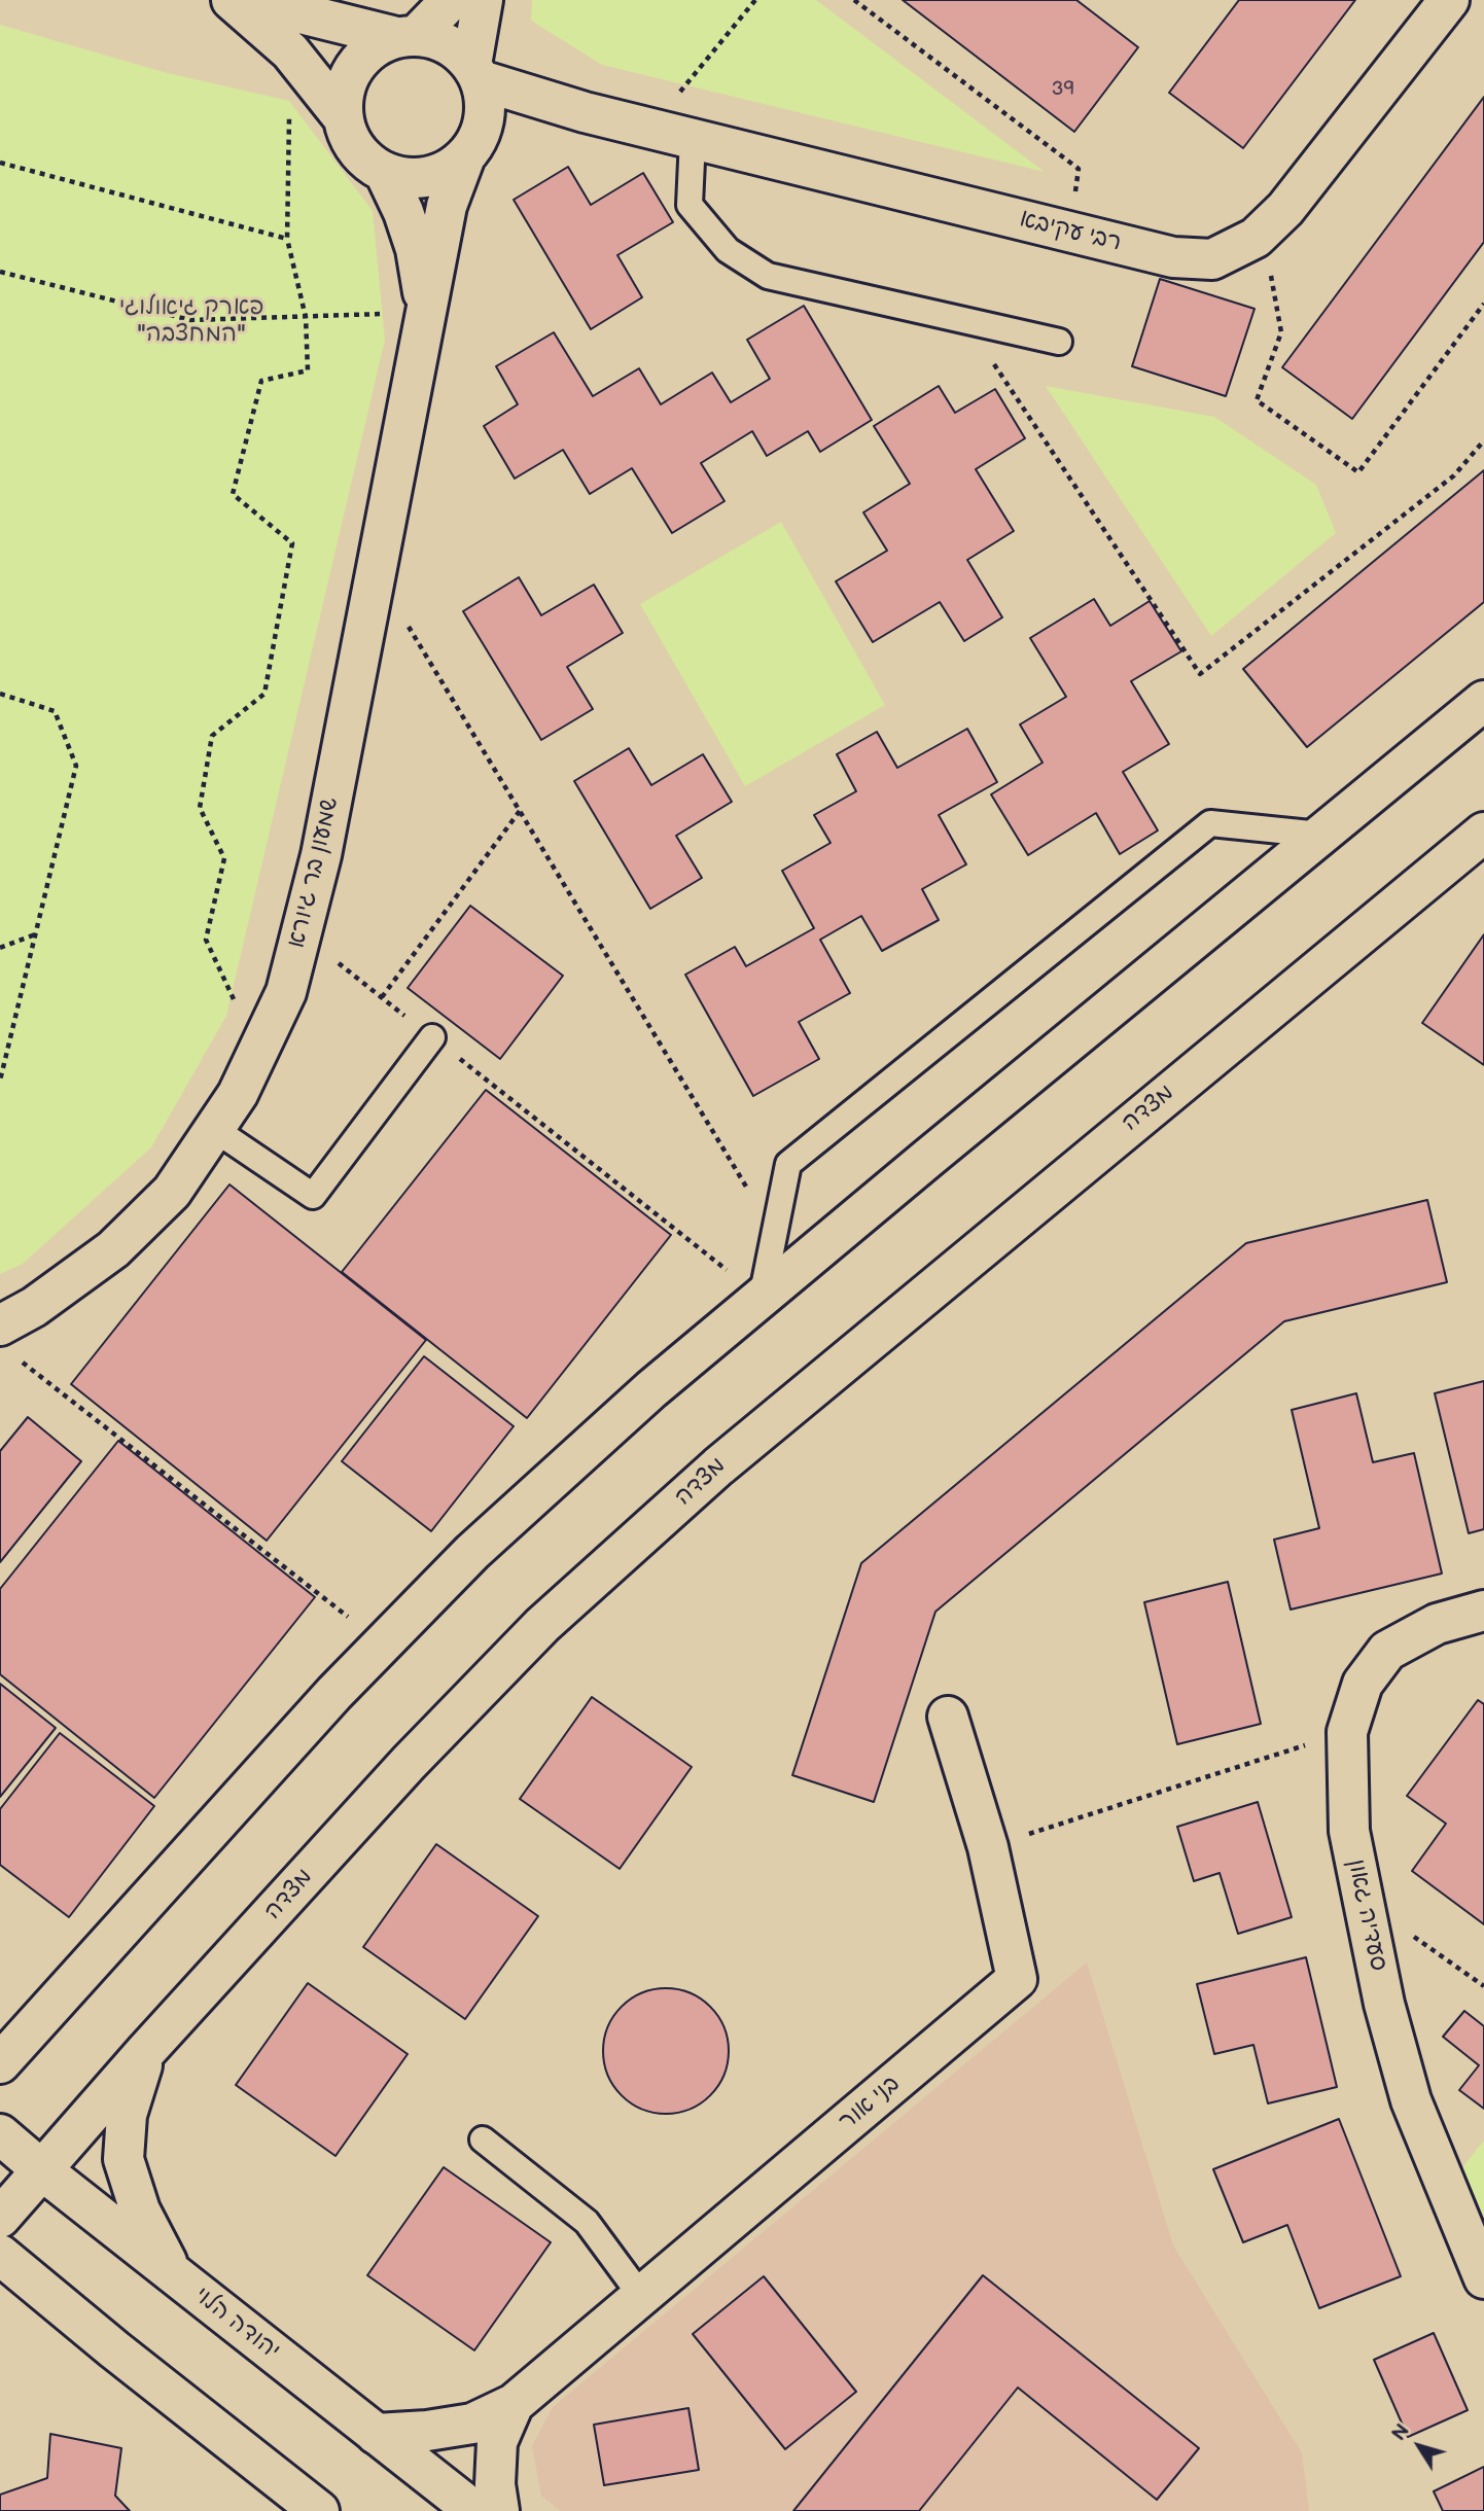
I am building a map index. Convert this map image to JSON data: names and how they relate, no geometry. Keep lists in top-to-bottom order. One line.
{"streets":{"street":["רבי עקיבא","שמעון בר גיורא","מצדה","סעדיה גאון","בני אור","יהודה הלוי"]},"crossings":[["רבי עקיבא","שמעון בר גיורא"],["מצדה","יהודה הלוי"],["בני אור","יהודה הלוי"]],"parks":["פארק גיאולוגי \"המחצבה\""],"house_numbers":["39"],"north":"top left"}
